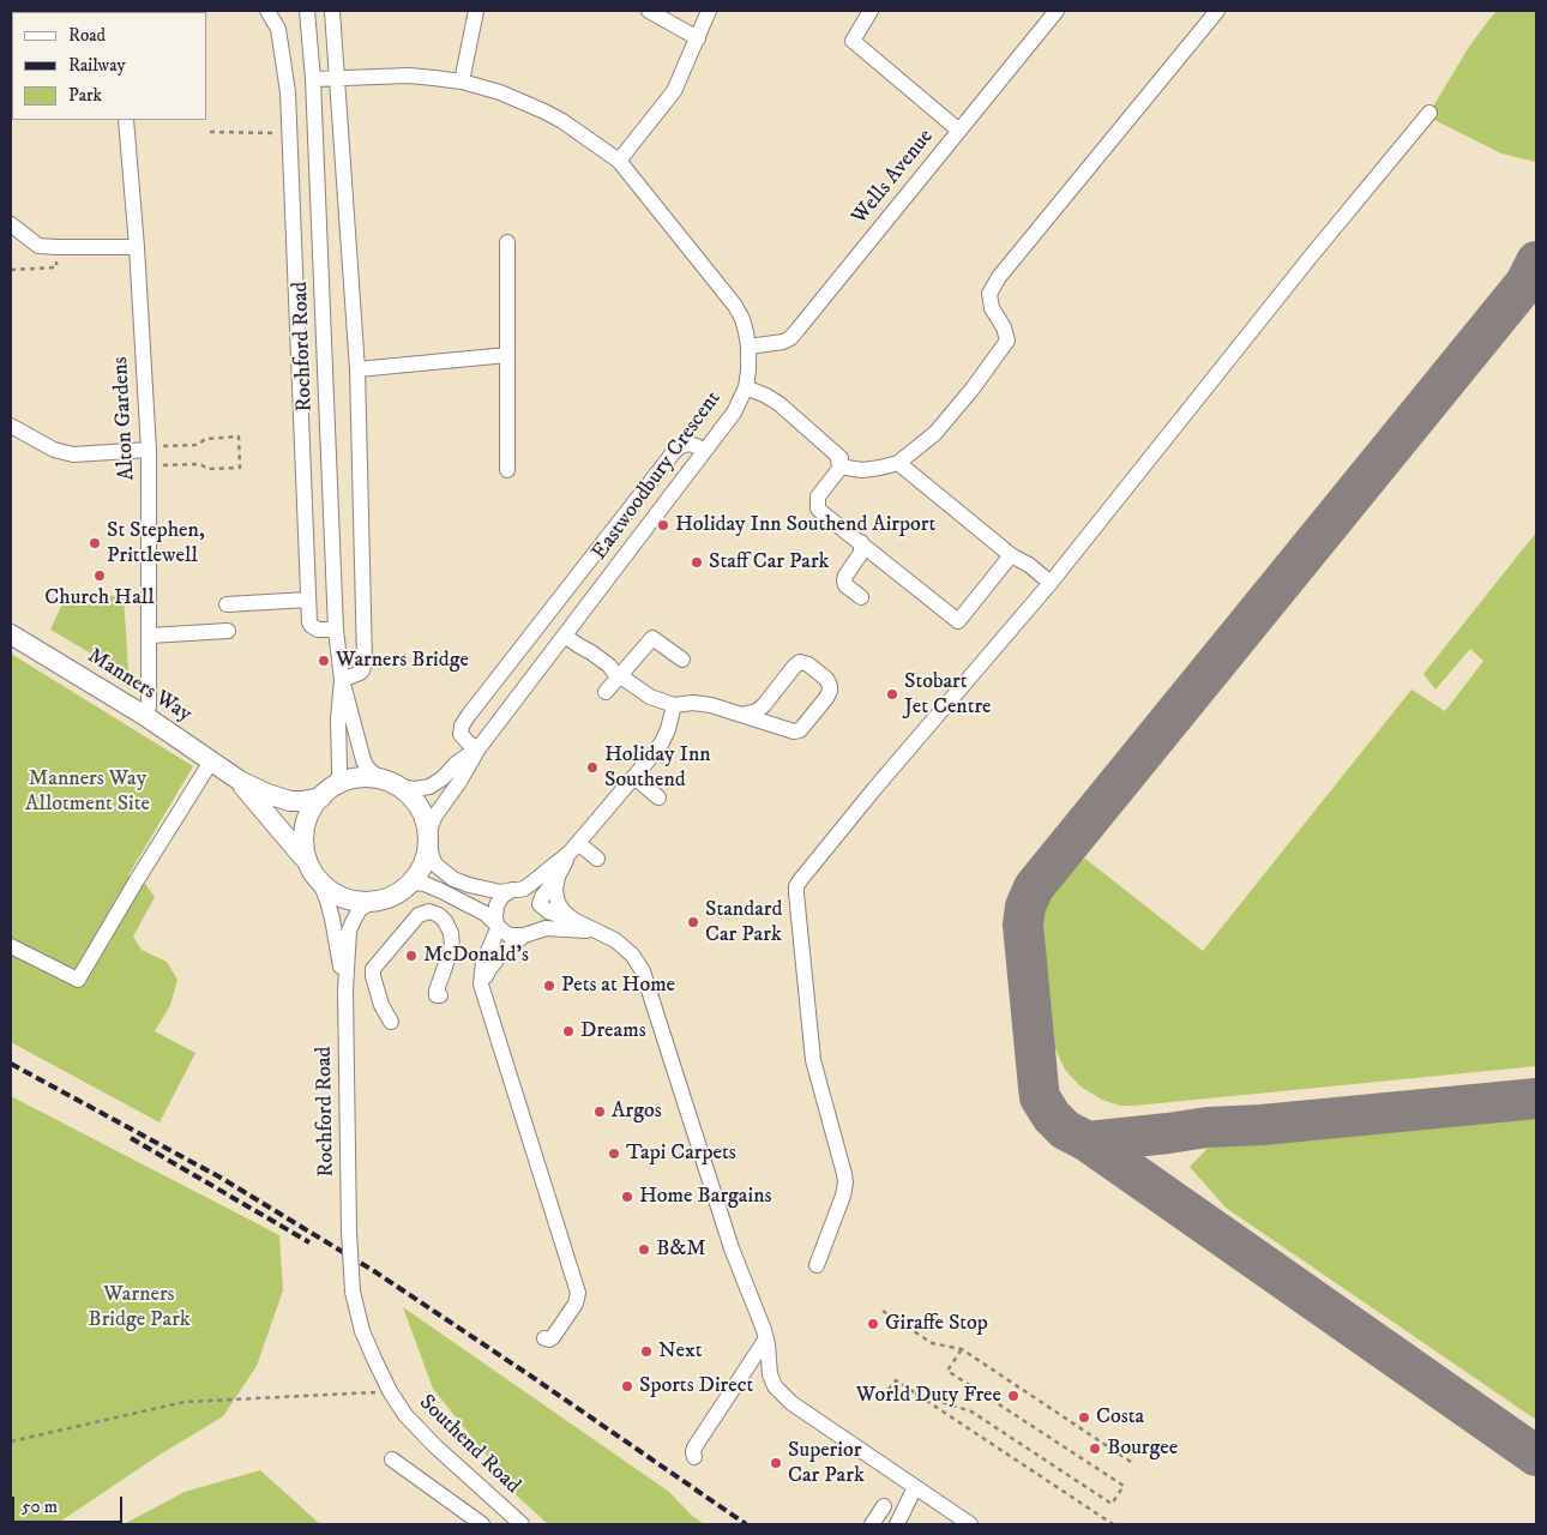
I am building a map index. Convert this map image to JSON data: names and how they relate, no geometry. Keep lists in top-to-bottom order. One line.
{"streets":{"main road":["Manners Way"],"street":["Wells Avenue","Rochford Road","Alton Gardens","Eastwoodbury Crescent","Southend Road"]},"crossings":[["Wells Avenue","Eastwoodbury Crescent"],["Rochford Road","Eastwoodbury Crescent"],["Rochford Road","Manners Way"],["Rochford Road","Southend Road"],["Alton Gardens","Manners Way"],["Eastwoodbury Crescent","Manners Way"]],"parks":["Manners Way Allotment Site","Warners Bridge Park"],"places":["Holiday Inn Southend Airport","St Stephen, Prittlewell","Staff Car Park","Church Hall","Warners Bridge","Stobart Jet Centre","Holiday Inn Southend","Standard Car Park","McDonald's","Pets at Home","Dreams","Argos","Tapi Carpets","Home Bargains","B&M","Giraffe Stop","Next","Sports Direct","World Duty Free","Costa","Bourgee","Superior Car Park"],"legend":["Road","Railway","Park"],"scale_bar":"50 m"}
